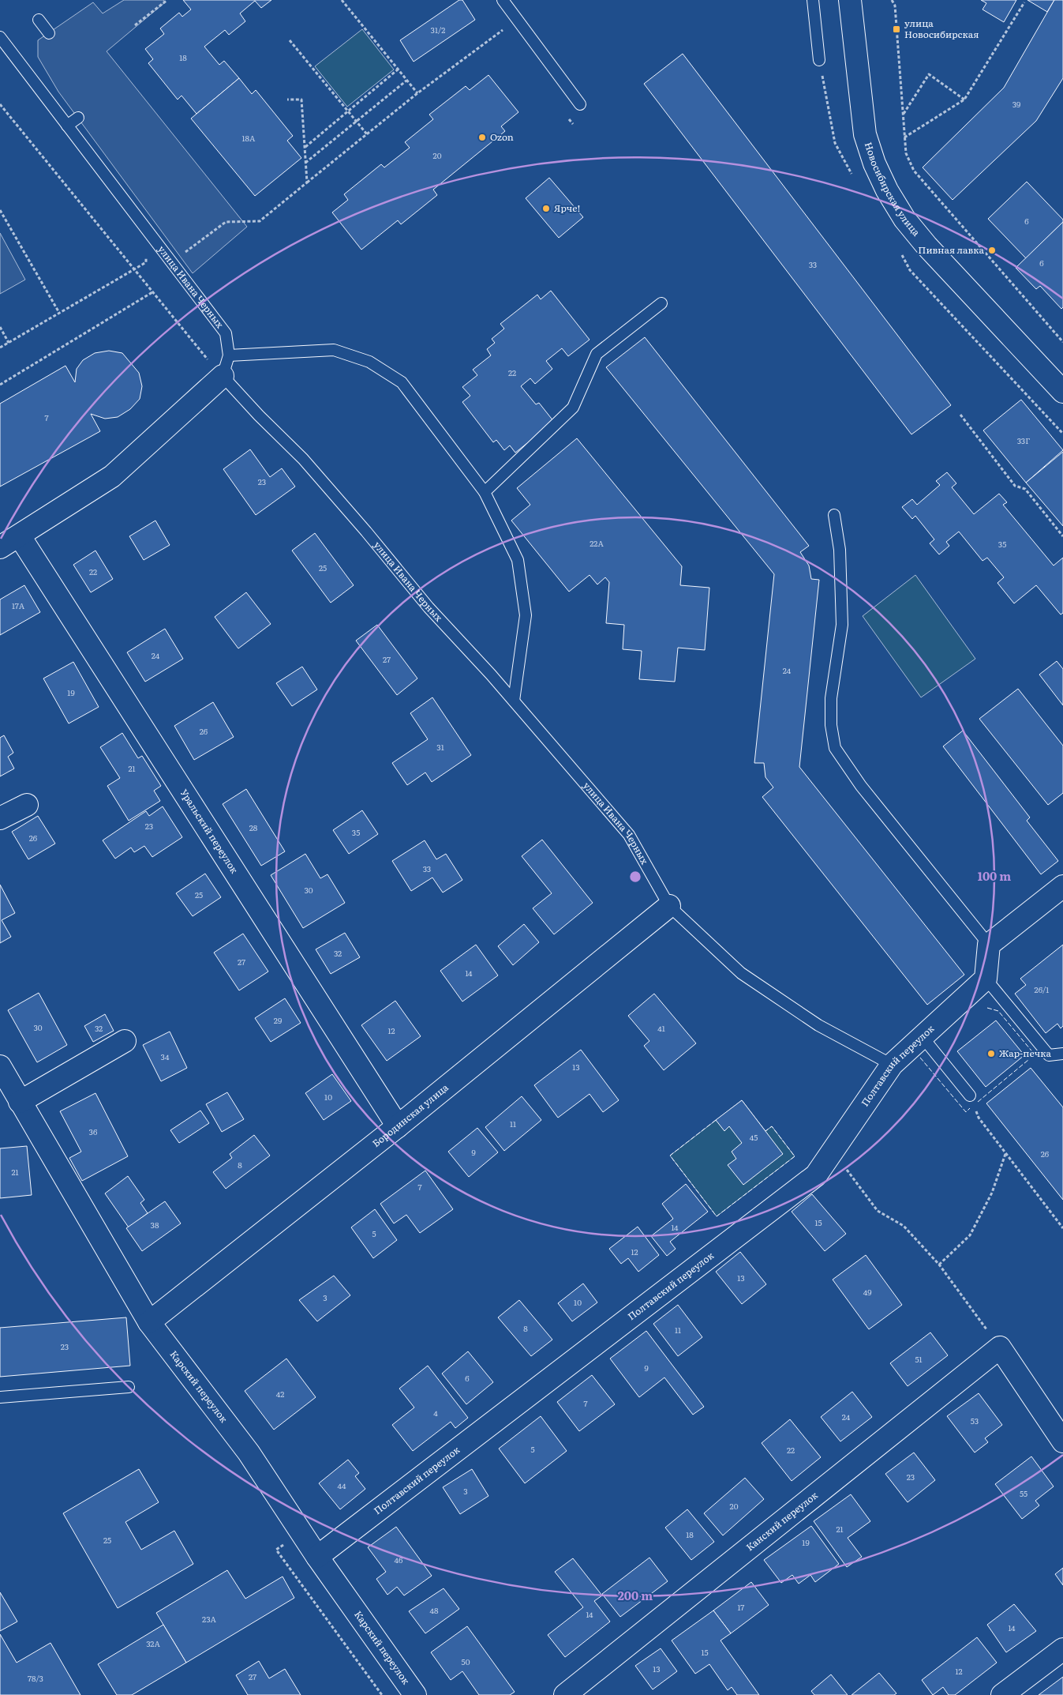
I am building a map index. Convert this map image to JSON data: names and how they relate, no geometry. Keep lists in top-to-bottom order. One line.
{"streets":{"street":["Новосибирская улица","Уральский переулок","Полтавский переулок","Бородинская улица","Карский переулок","Канский переулок"],"lane":["улица Ивана Черных"]},"crossings":[["улица Ивана Черных","Полтавский переулок"],["улица Ивана Черных","Бородинская улица"],["Уральский переулок","Бородинская улица"],["Полтавский переулок","Карский переулок"],["Бородинская улица","Карский переулок"]],"places":{"transit":["улица Новосибирская"],"other":["Ozon","Ярче!","Пивная лавка","Жар-печка"]},"house_numbers":["31/2","18","39","18А","20","6","6","33","22","7","33Г","23","22А","35","25","22","17А","24","27","24","19","26","31","21","23","28","35","26","33","30","25","32","27","14","26/1","29","30","32","41","12","34","13","10","11","36","45","9","26","8","21","7","15","38","14","5","12","13","49","3","10","8","11","23","51","9","6","42","7","4","24","53","5","22","23","44","3","55","20","21","18","25","19","46","17","48","14","23А","14","32А","15","50","13","12","27","78/3"],"rings":["100 m","200 m"]}
